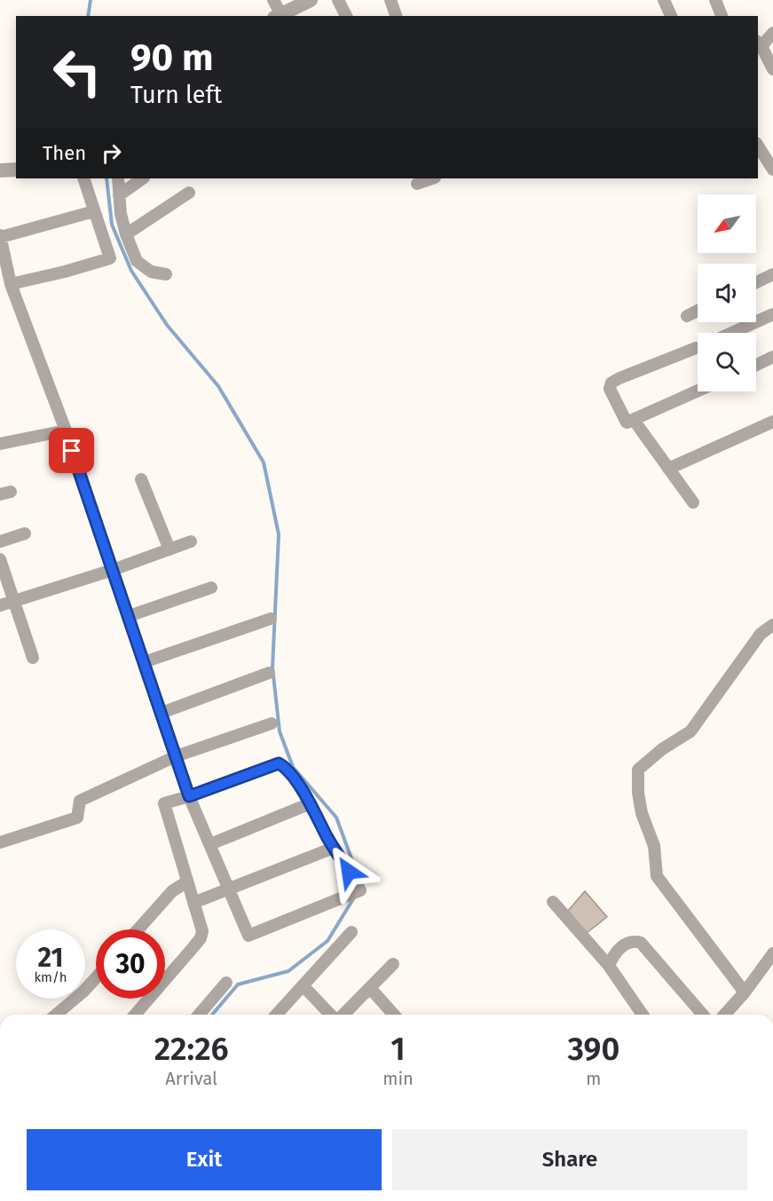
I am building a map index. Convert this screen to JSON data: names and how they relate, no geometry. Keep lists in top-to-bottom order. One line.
{"north":"bottom left","page":{"turn":["90 m","Turn left"],"then":"Then","speed":"21 km/h","limit":"30","eta":["22:26","Arrival","1","min","390","m"],"buttons":["Exit","Share"]}}
